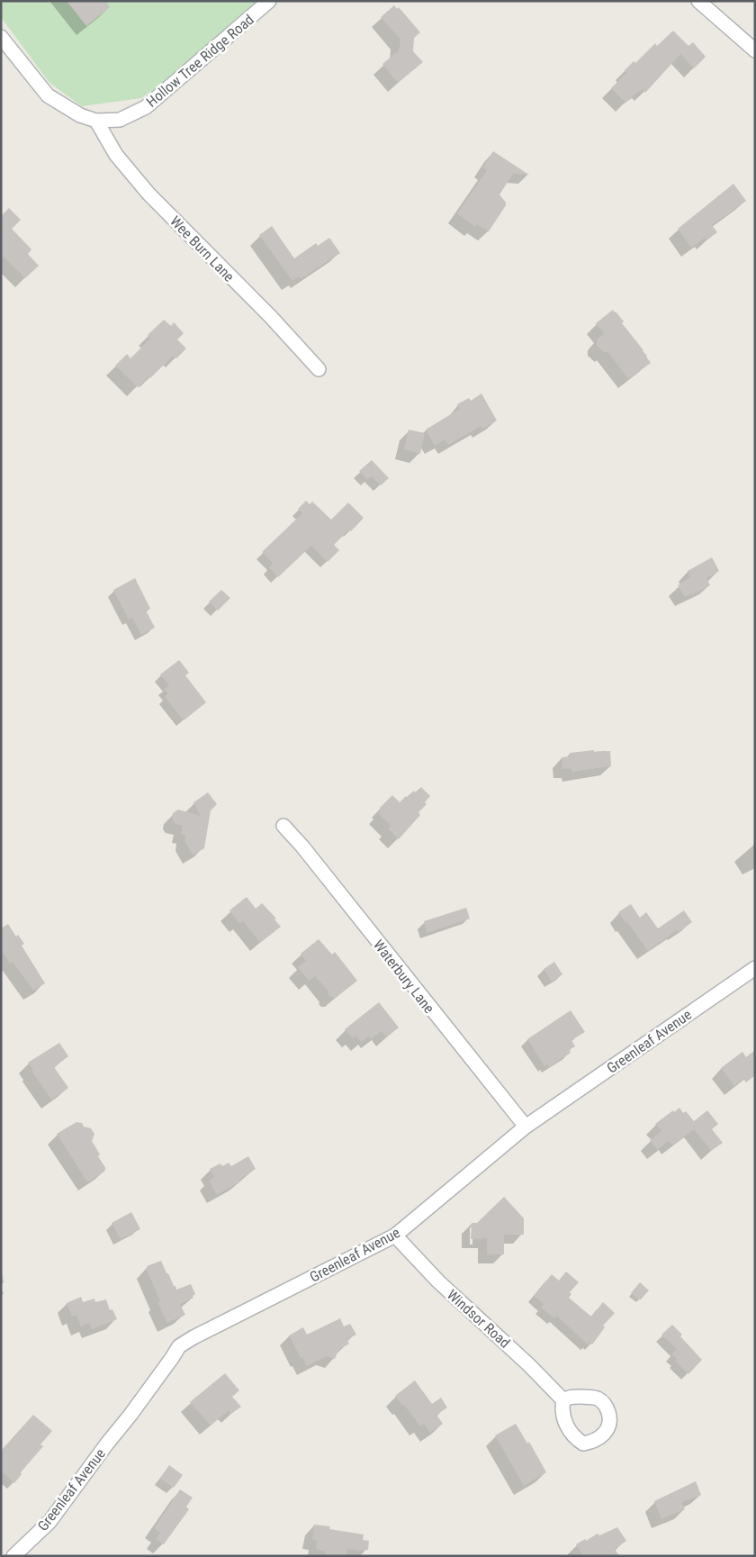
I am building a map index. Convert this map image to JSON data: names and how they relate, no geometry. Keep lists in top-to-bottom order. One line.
{"streets":{"street":["Hollow Tree Ridge Road","Wee Burn Lane","Waterbury Lane","Greenleaf Avenue","Windsor Road"]},"crossings":[["Hollow Tree Ridge Road","Wee Burn Lane"],["Waterbury Lane","Greenleaf Avenue"],["Greenleaf Avenue","Windsor Road"]]}
